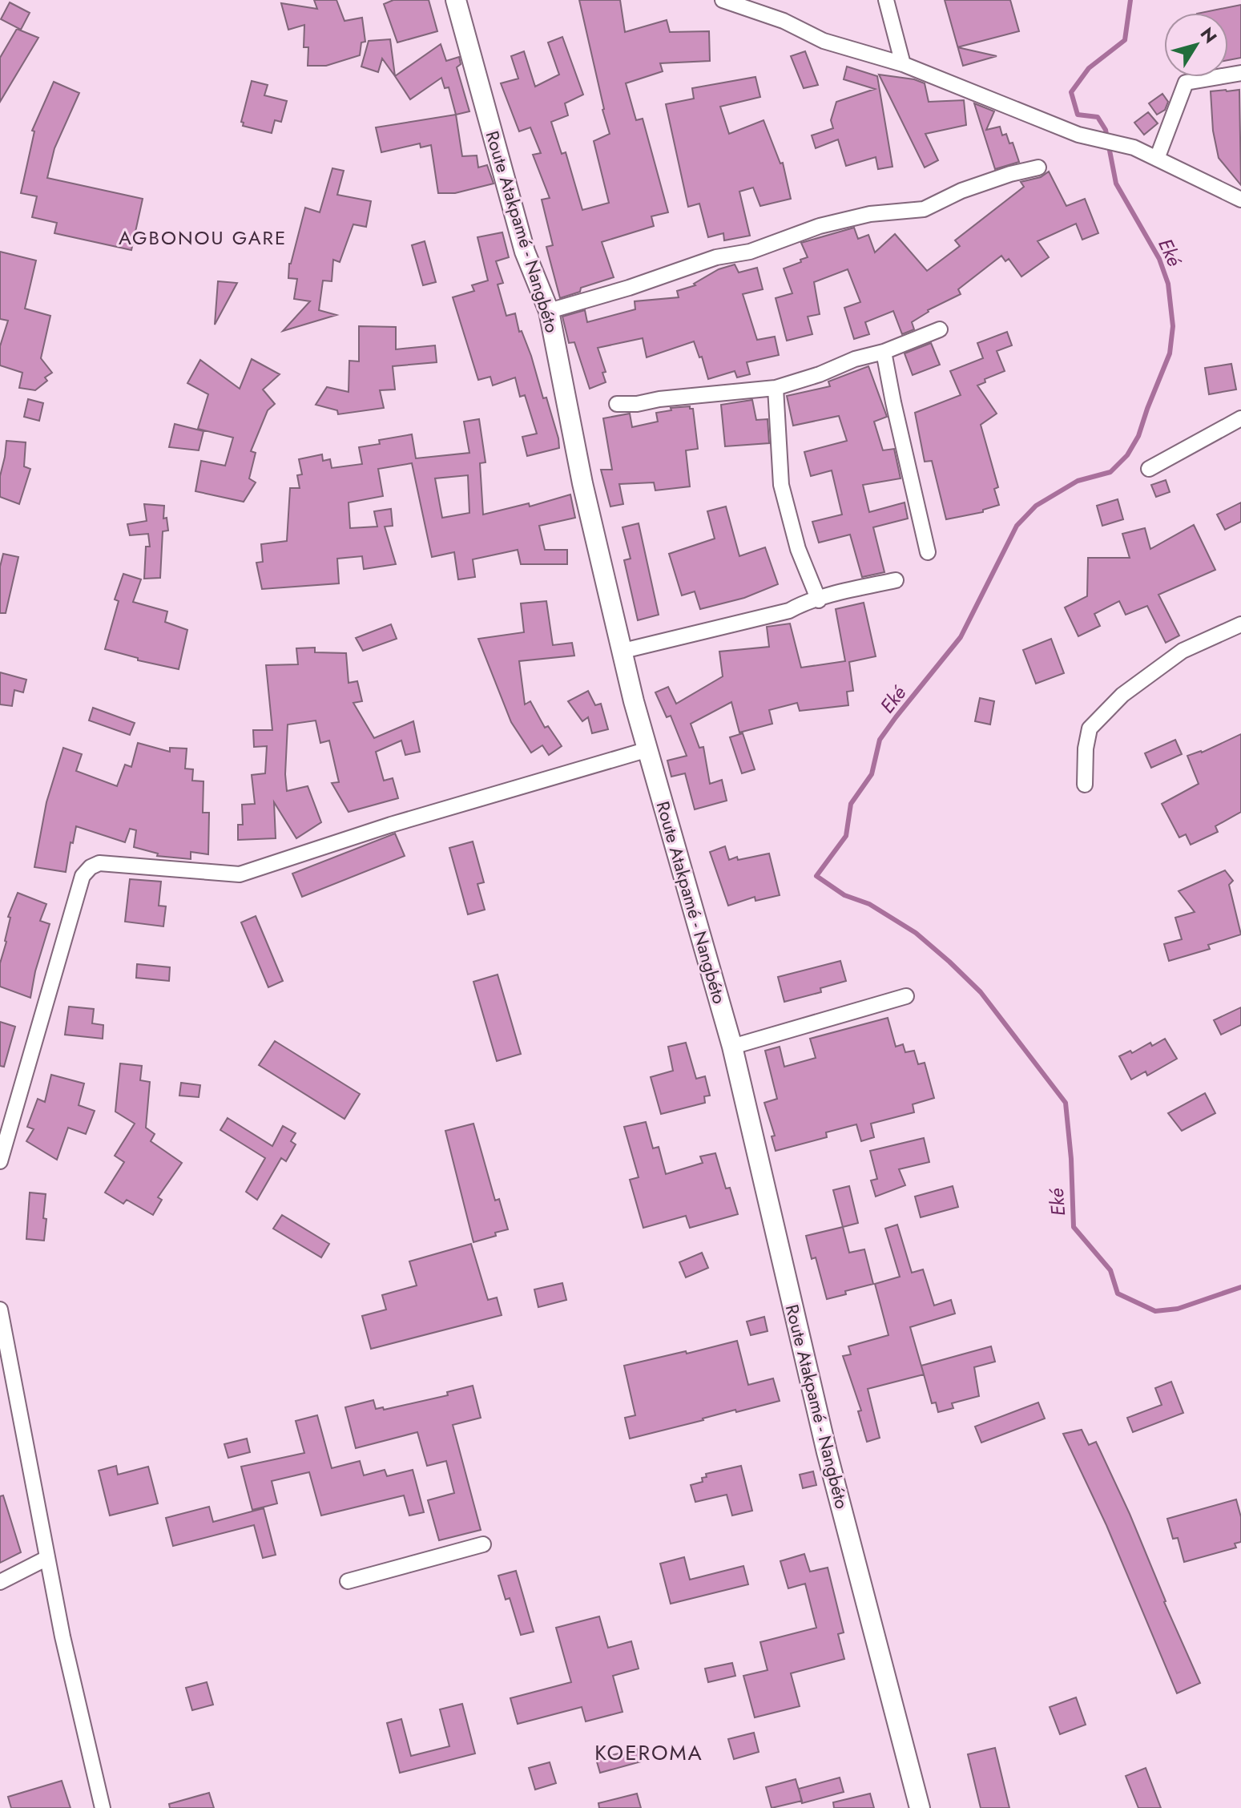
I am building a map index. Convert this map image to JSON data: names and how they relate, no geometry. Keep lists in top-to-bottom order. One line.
{"streets":{"main road":["Route Atakpamé - Nangbéto"]},"districts":["AGBONOU GARE","KOEROMA"],"water":["Eké"],"north":"top right"}
